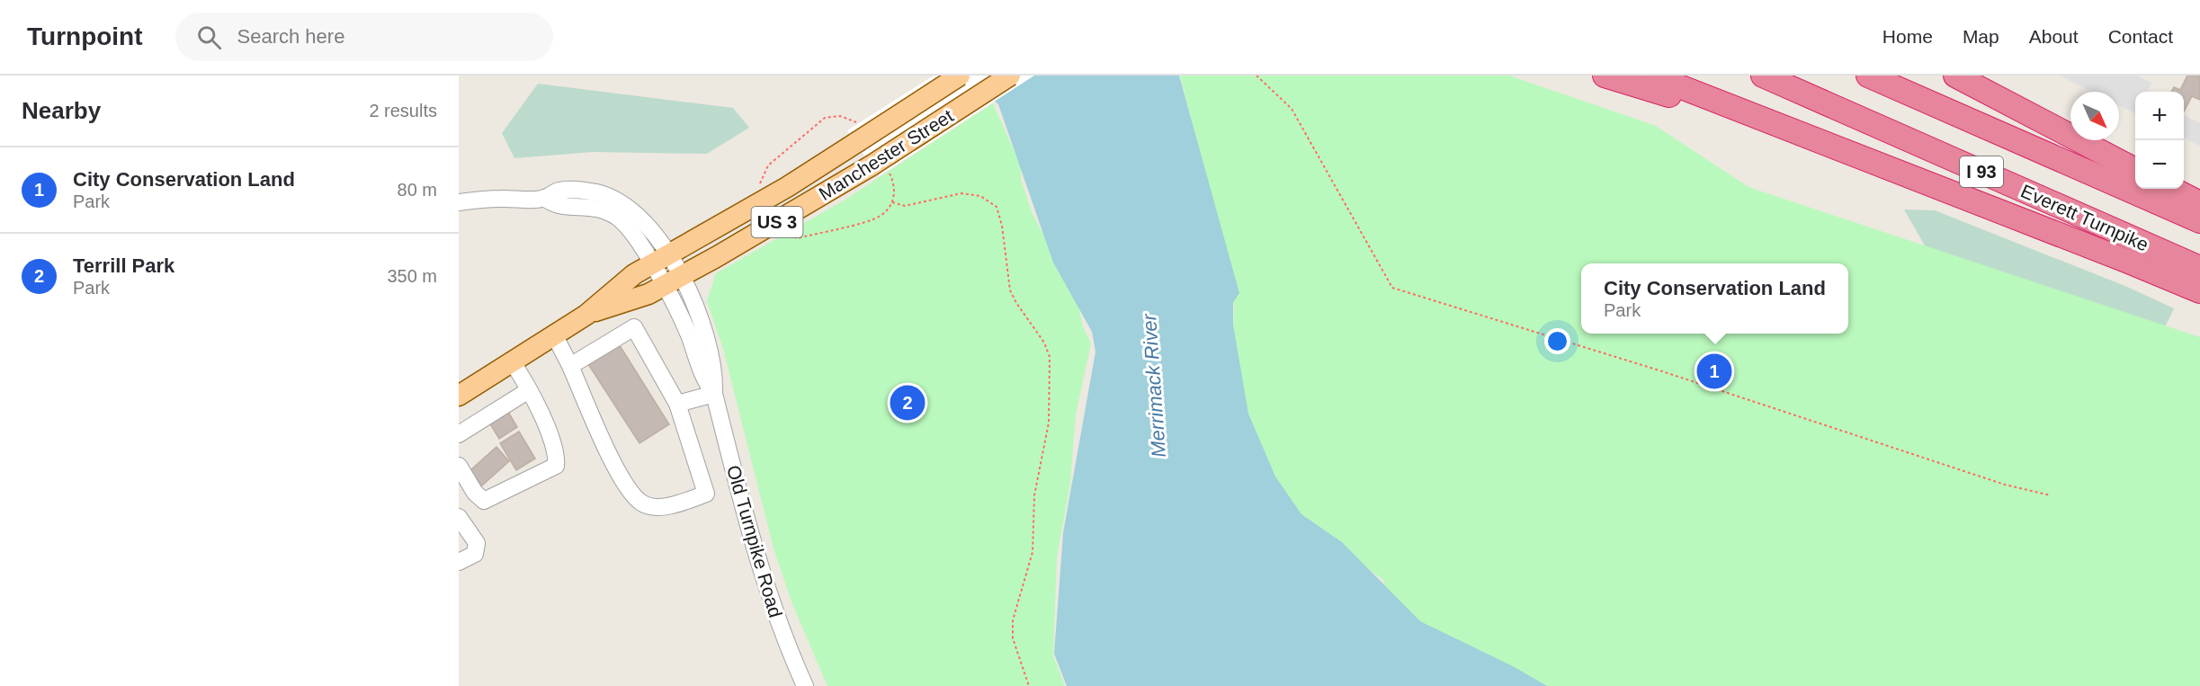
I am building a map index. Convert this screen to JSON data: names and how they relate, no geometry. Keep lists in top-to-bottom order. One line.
{"streets":{"highway":["I 93","Everett Turnpike"],"main road":["Manchester Street","US 3"],"street":["Old Turnpike Road"]},"crossings":[["Manchester Street","Old Turnpike Road"]],"water":["Merrimack River"],"north":"bottom right","page":{"header":"Turnpoint","search":"Search here","nav":["Home","Map","About","Contact"],"heading":["Nearby","2 results"],"map_buttons":["+","−"],"list":[{"mark":"1","name":"City Conservation Land","note":"Park","value":"80 m"},{"mark":"2","name":"Terrill Park","note":"Park","value":"350 m"}],"popup":["City Conservation Land","Park"],"pins":["1","2"]}}
